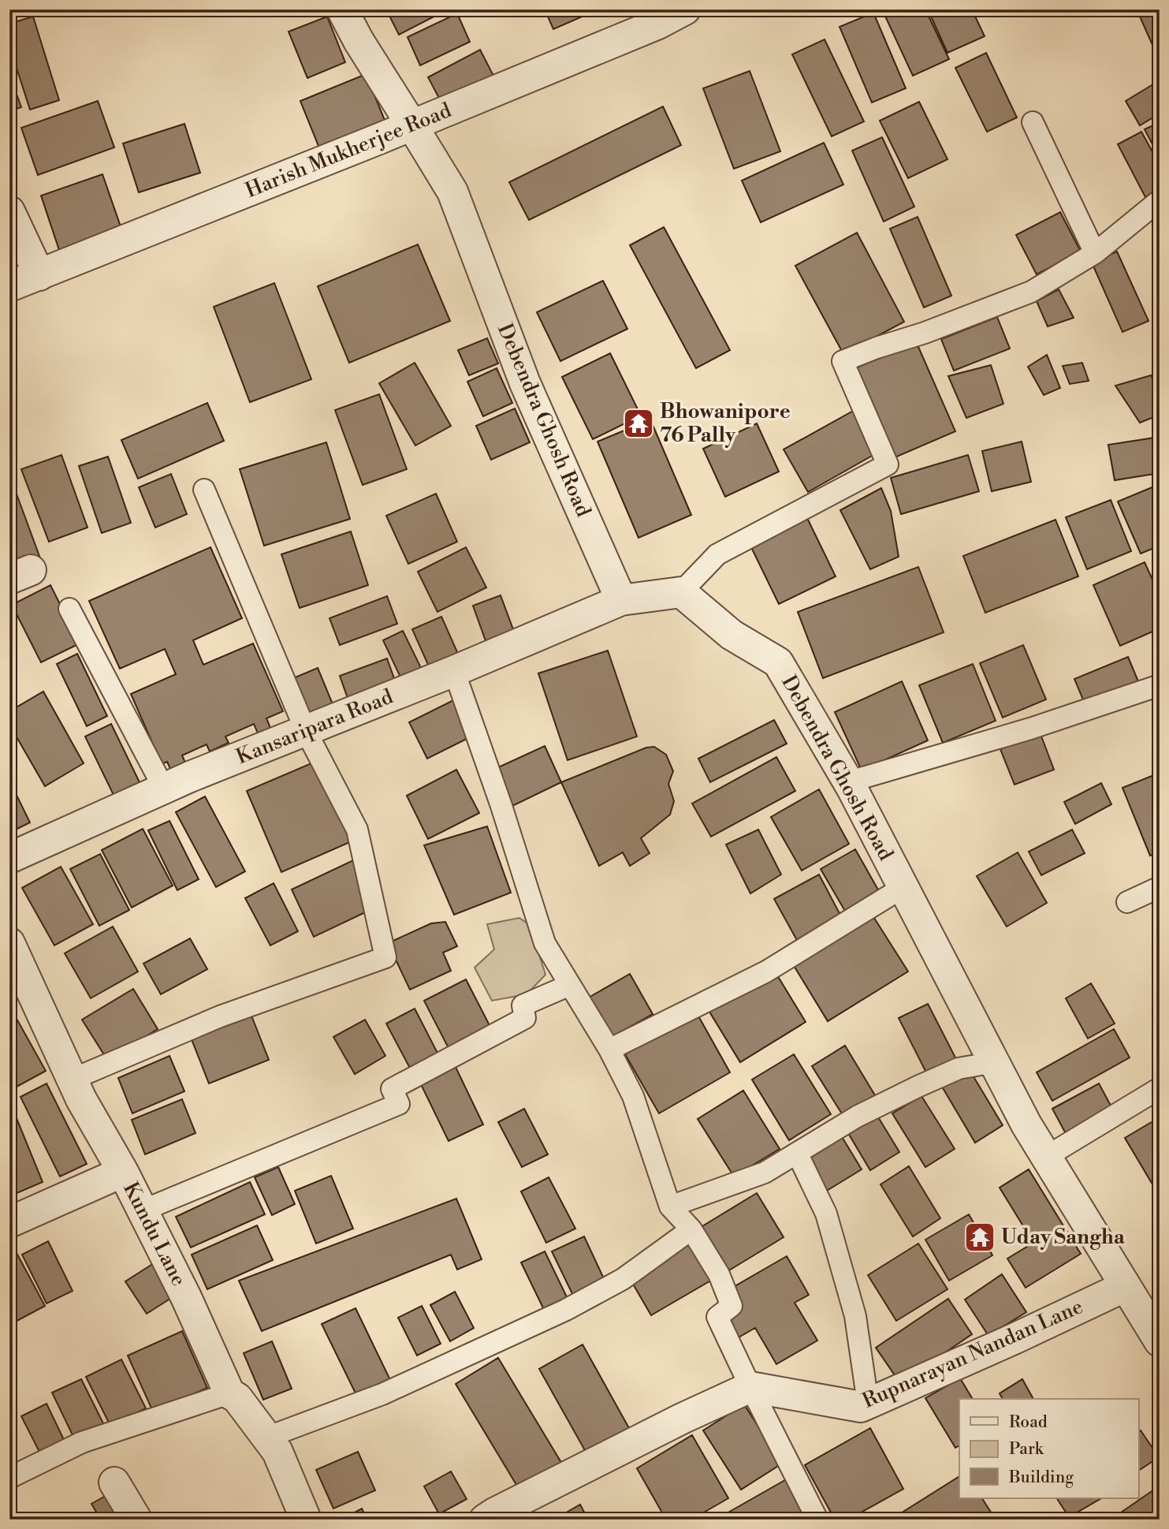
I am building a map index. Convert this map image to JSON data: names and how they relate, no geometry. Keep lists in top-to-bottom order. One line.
{"streets":{"street":["Harish Mukherjee Road","Debendra Ghosh Road","Kansaripara Road","Kundu Lane","Rupnarayan Nandan Lane"]},"crossings":[["Harish Mukherjee Road","Debendra Ghosh Road"],["Debendra Ghosh Road","Kansaripara Road"],["Debendra Ghosh Road","Rupnarayan Nandan Lane"]],"places":{"temple":["Bhowanipore 76 Pally","Uday Sangha"]},"legend":["Road","Park","Building"]}
